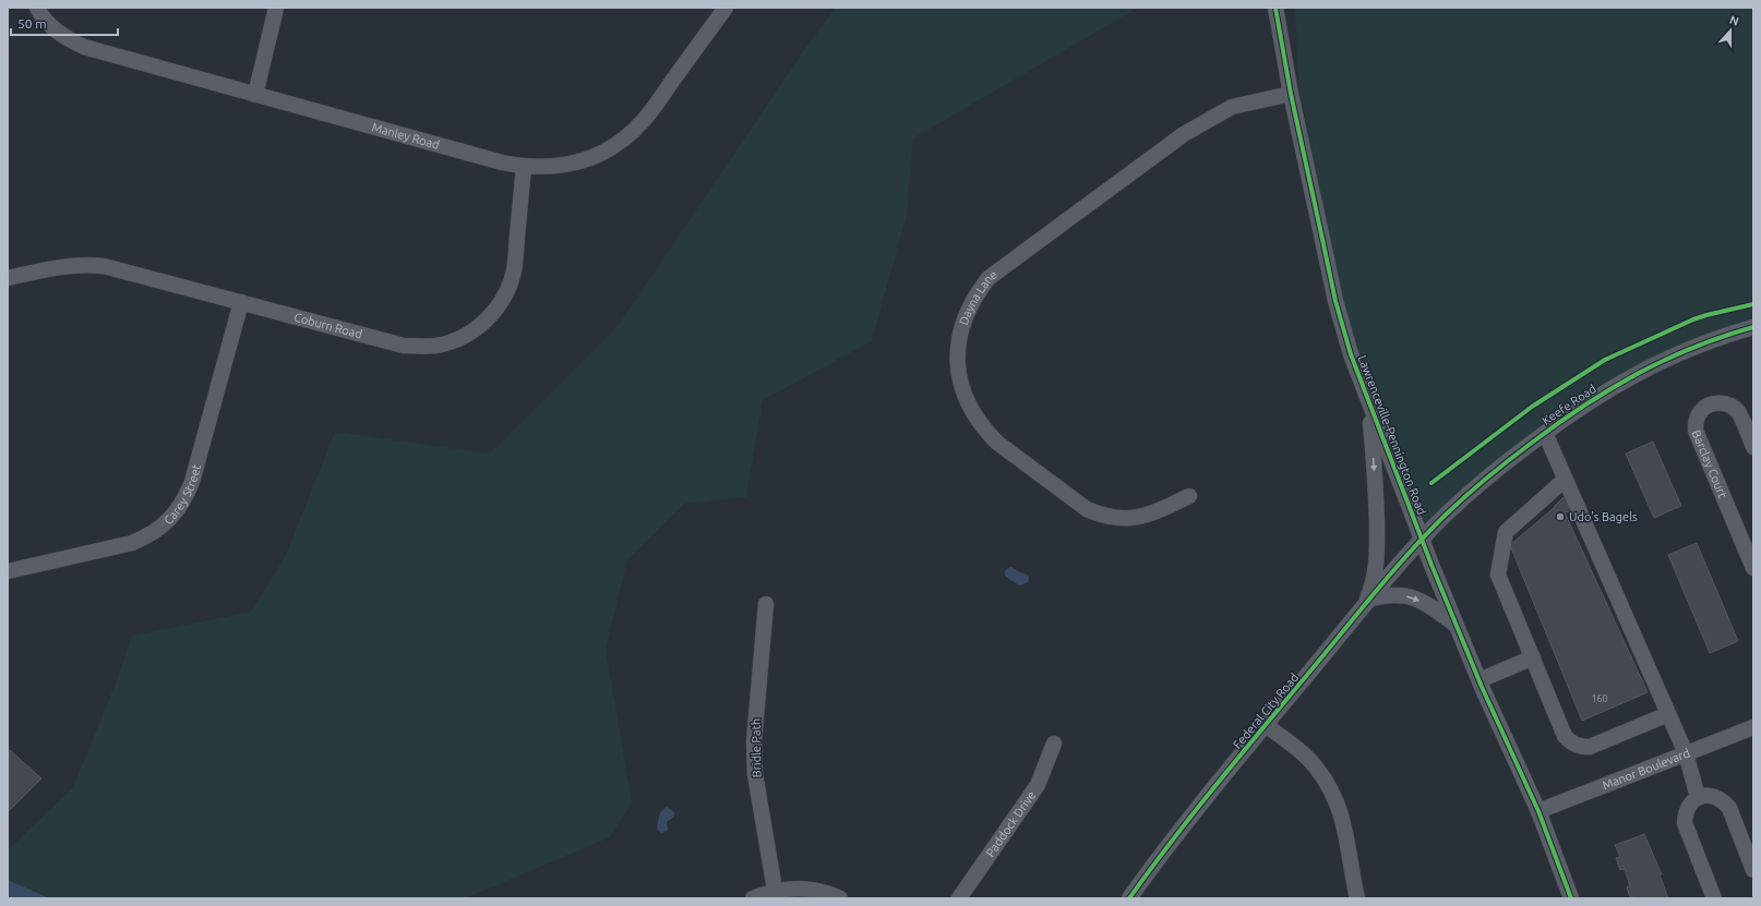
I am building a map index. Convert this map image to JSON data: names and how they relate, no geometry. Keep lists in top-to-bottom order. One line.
{"streets":{"street":["Manley Road","Dayna Lane","Coburn Road","Keefe Road","Lawrenceville-Pennington Road","Barclay Court","Carey Street","Federal City Road","Bridle Path","Manor Boulevard","Paddock Drive"]},"crossings":[["Manley Road","Coburn Road"],["Dayna Lane","Lawrenceville-Pennington Road"],["Coburn Road","Carey Street"],["Keefe Road","Lawrenceville-Pennington Road"],["Keefe Road","Federal City Road"],["Lawrenceville-Pennington Road","Federal City Road"],["Lawrenceville-Pennington Road","Manor Boulevard"]],"places":["Udo's Bagels"],"house_numbers":["160"],"scale_bar":"50 m","north":"top"}
